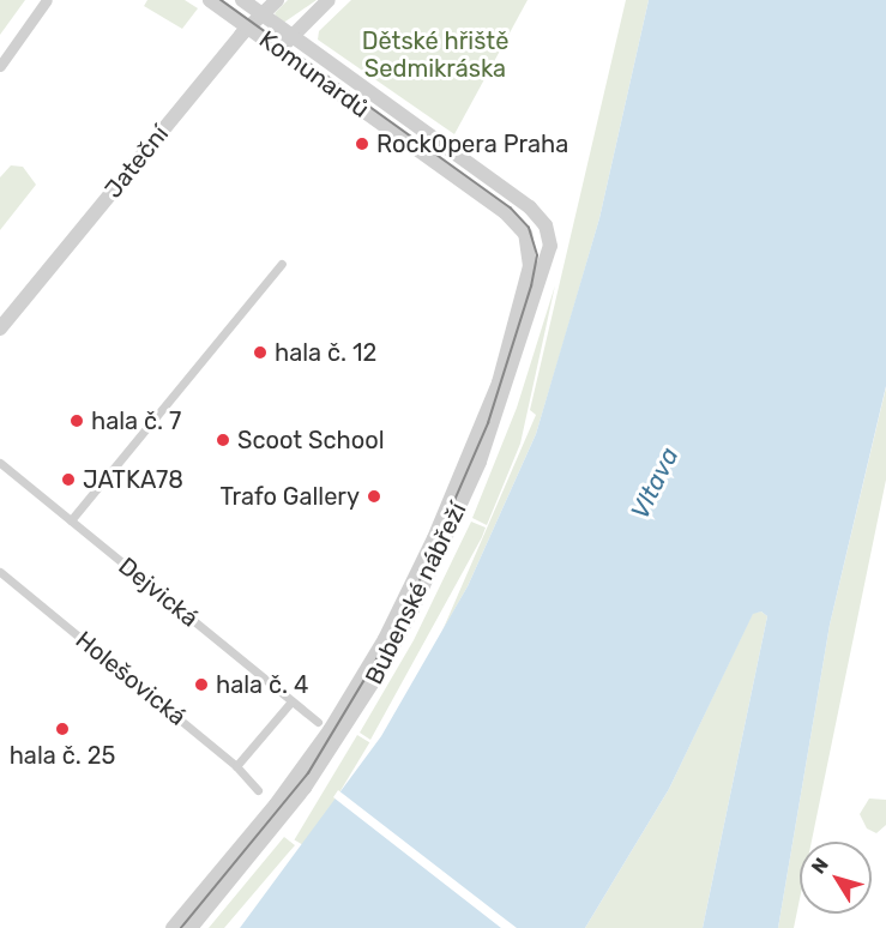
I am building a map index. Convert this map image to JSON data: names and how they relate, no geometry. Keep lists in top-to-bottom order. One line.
{"streets":{"street":["Komunardů","Jateční","Dejvická","Bubenské nábřeží","Holešovická"]},"crossings":[["Komunardů","Jateční"],["Komunardů","Bubenské nábřeží"]],"water":["Vltava"],"parks":["Dětské hřiště Sedmikráska"],"places":["RockOpera Praha","hala č. 12","hala č. 7","Scoot School","JATKA78","Trafo Gallery","hala č. 4","hala č. 25"],"north":"top left"}
